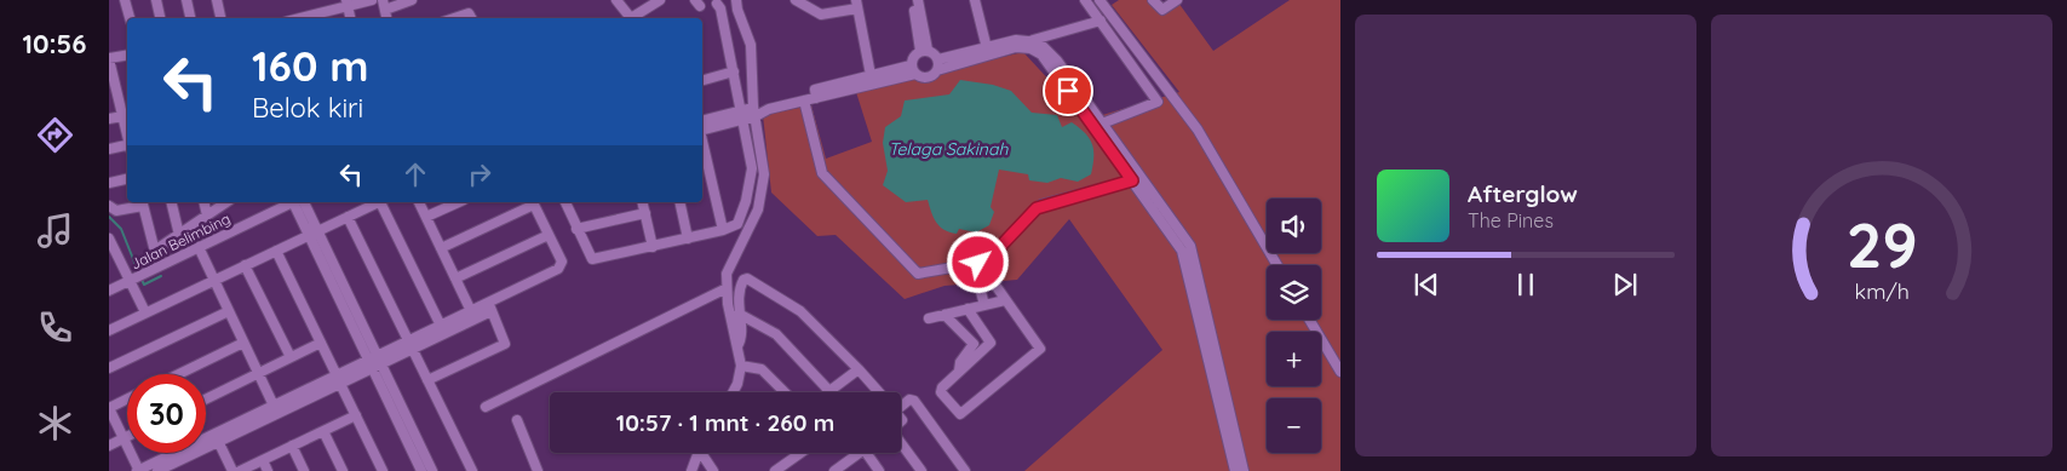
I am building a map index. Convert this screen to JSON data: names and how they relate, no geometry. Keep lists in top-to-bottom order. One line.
{"streets":{"street":["Jalan Belimbing"]},"water":["Telaga Sakinah"],"page":{"tabs":"10:56","turn":["160 m","Belok kiri"],"song":["Afterglow","The Pines"],"map_buttons":["+","−"],"limit":"30","trip":"10:57 · 1 mnt · 260 m","gauge":["29","km/h"]}}
